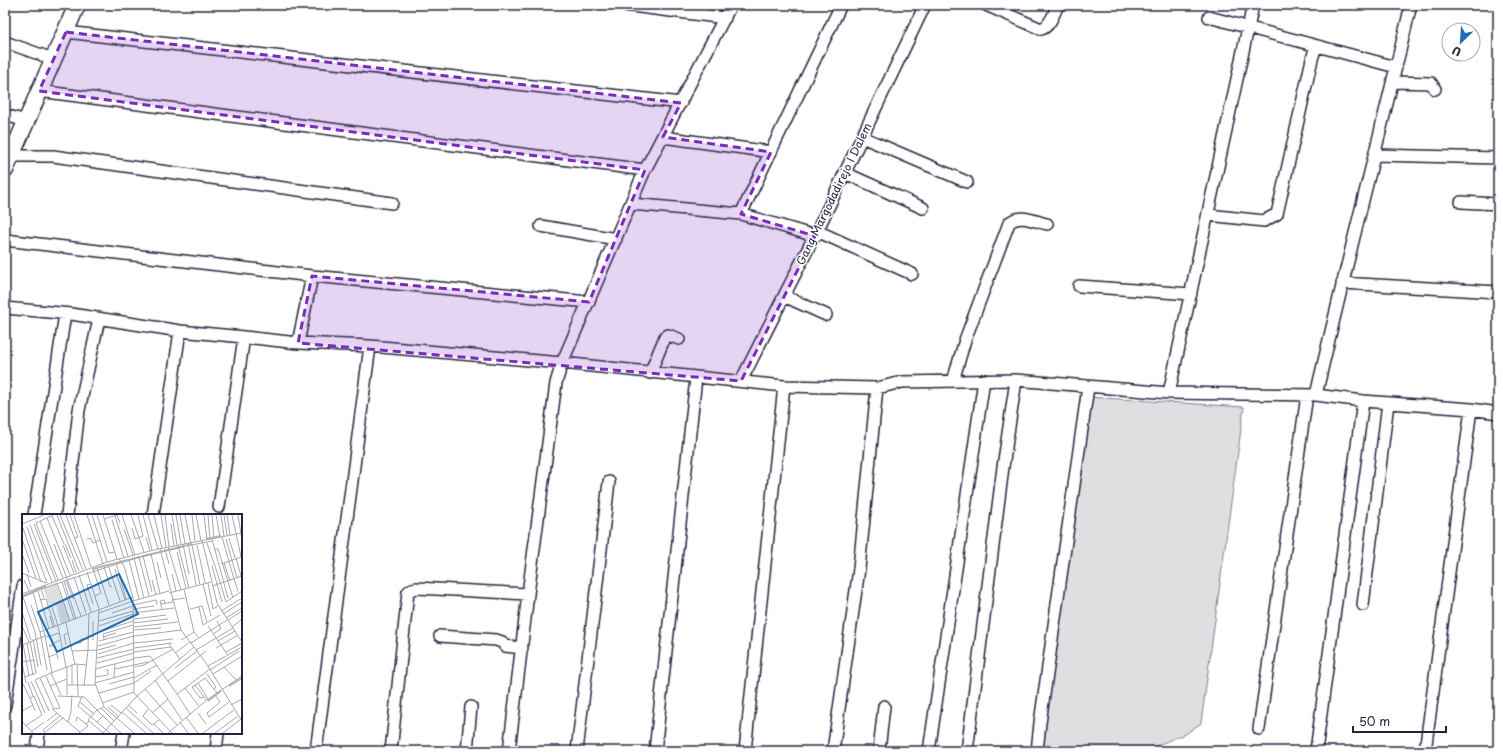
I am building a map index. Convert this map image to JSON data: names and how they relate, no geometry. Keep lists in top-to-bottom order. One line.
{"streets":{"street":["Gang Margodadirejo I Dalem"]},"scale_bar":"50 m","north":"bottom left"}
